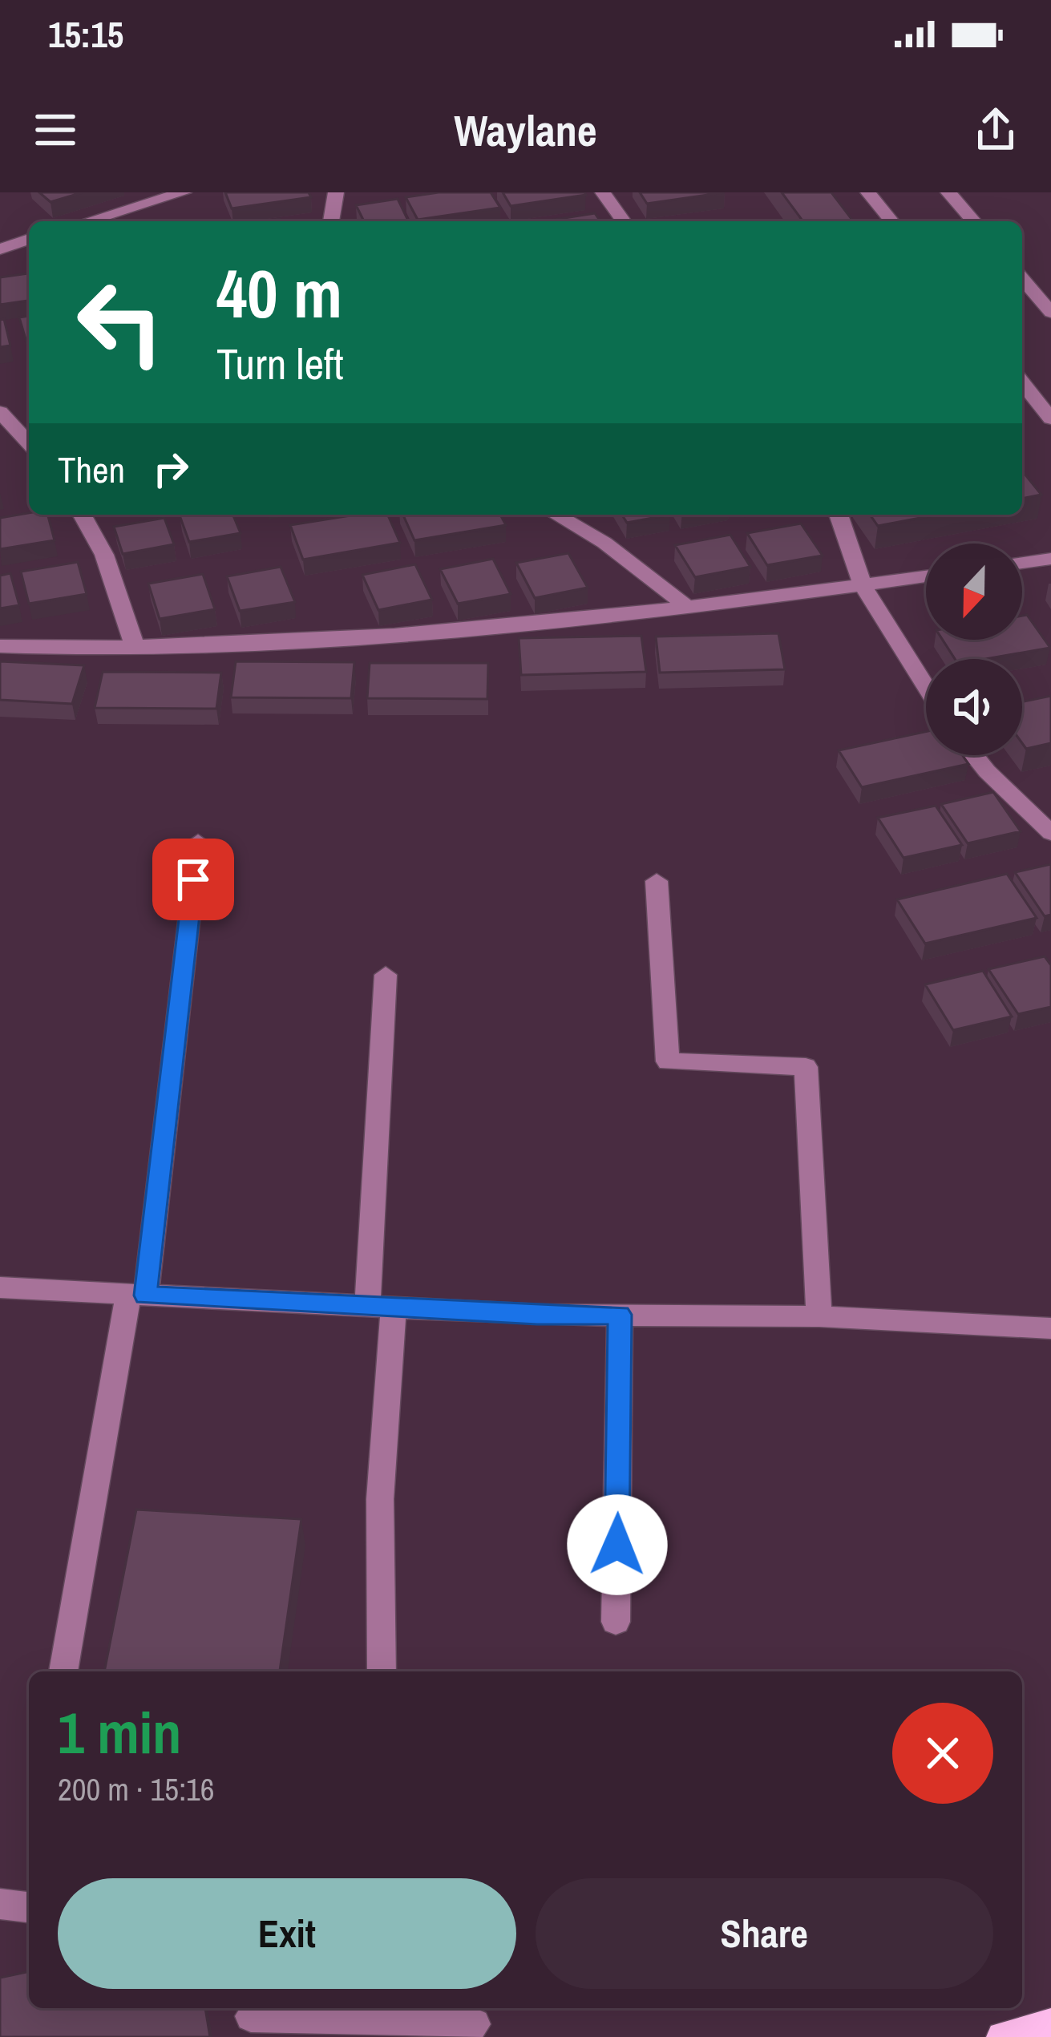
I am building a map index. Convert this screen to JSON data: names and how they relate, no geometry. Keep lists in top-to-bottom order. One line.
{"north":"bottom","page":{"status":"15:15","header":"Waylane","turn":["40 m","Turn left"],"then":"Then","heading":["1 min","200 m · 15:16"],"buttons":["Exit","Share"]}}
